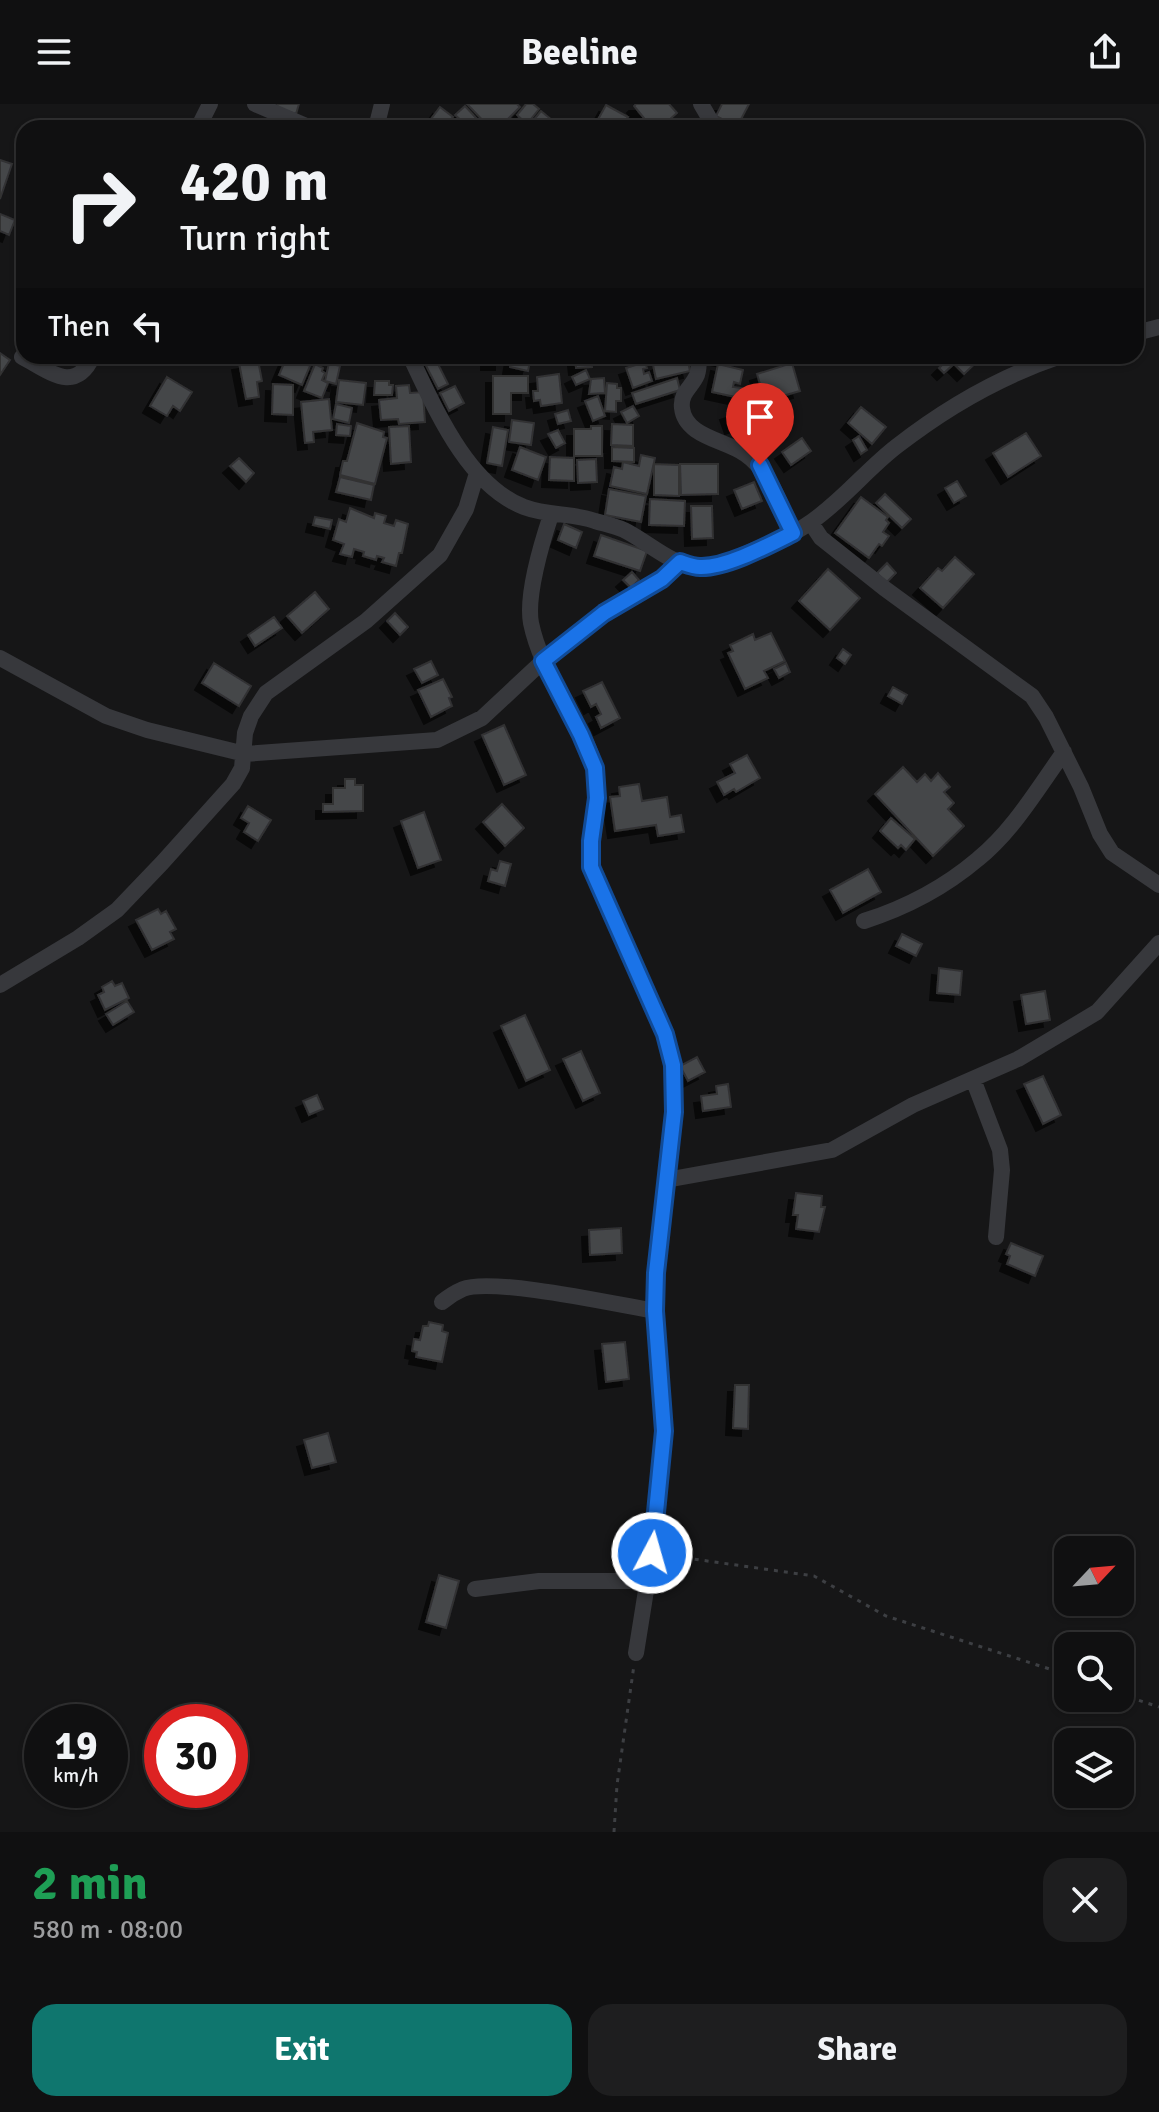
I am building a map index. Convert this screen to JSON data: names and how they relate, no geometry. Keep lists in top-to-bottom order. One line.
{"north":"top right","page":{"header":"Beeline","turn":["420 m","Turn right"],"then":"Then","speed":"19 km/h","limit":"30","heading":["2 min","580 m · 08:00"],"buttons":["Exit","Share"]}}
